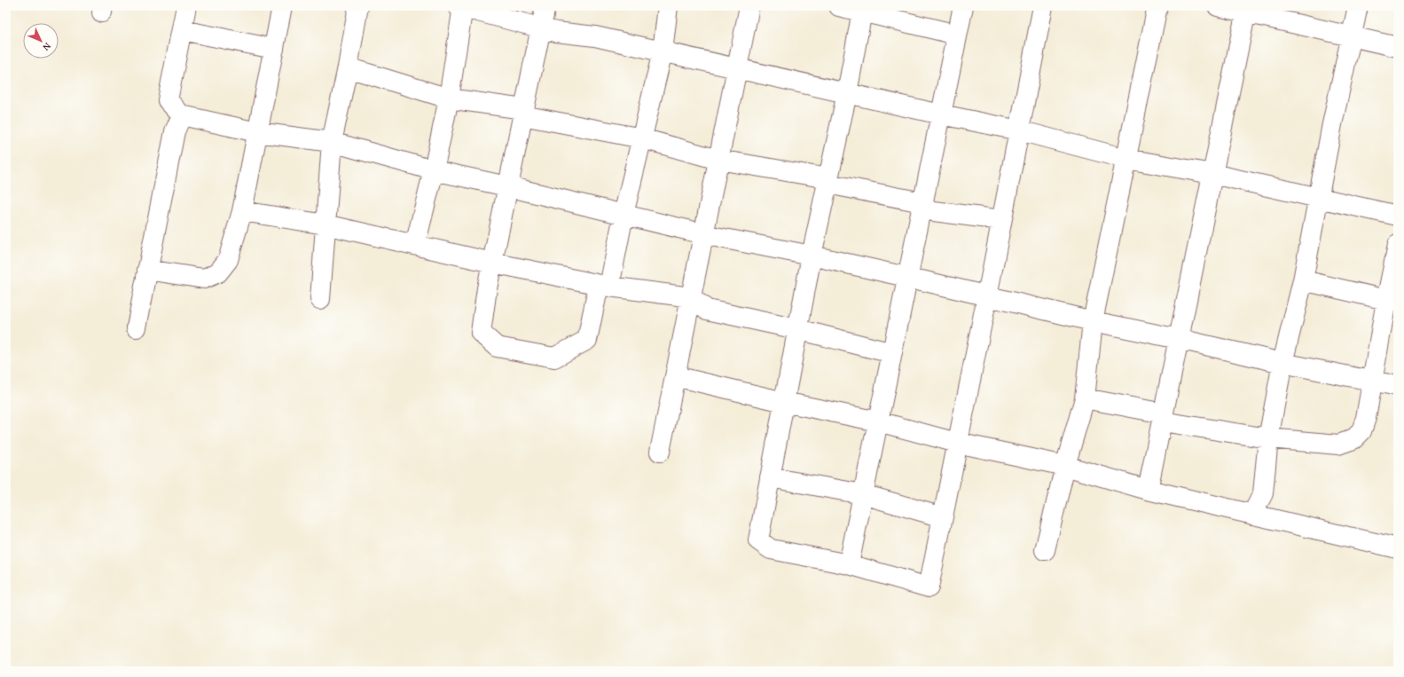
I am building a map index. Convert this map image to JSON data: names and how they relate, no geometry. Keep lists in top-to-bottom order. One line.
{"north":"bottom right"}
